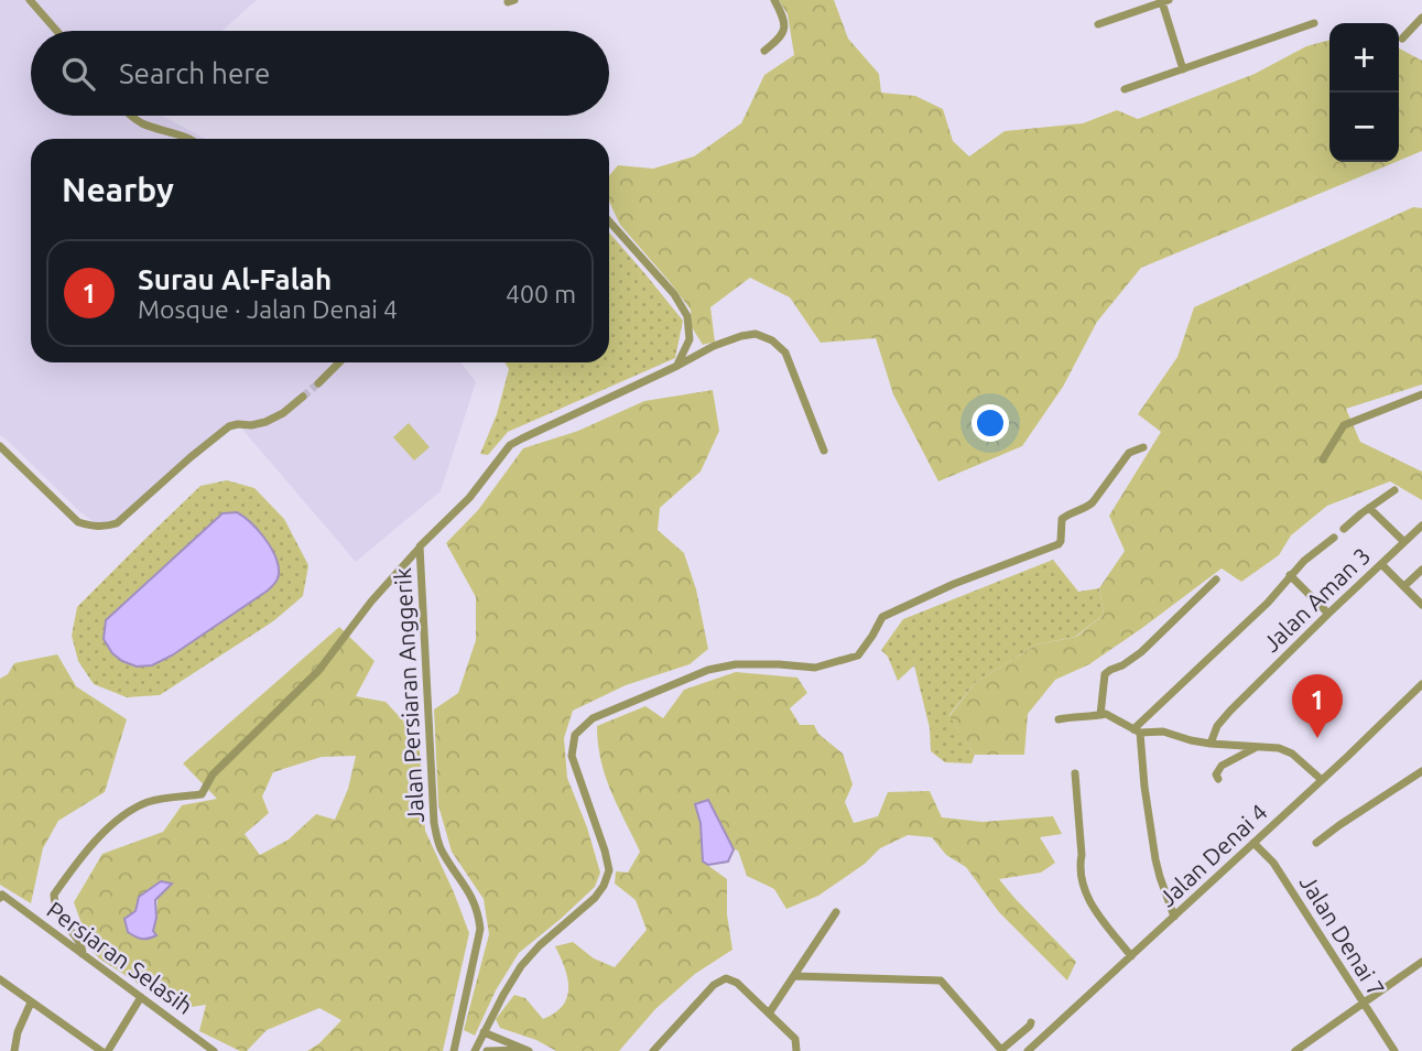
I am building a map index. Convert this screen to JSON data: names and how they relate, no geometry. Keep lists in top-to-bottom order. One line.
{"streets":{"street":["Jalan Aman 3","Jalan Persiaran Anggerik","Jalan Denai 4","Jalan Denai 7","Persiaran Selasih"]},"crossings":[["Jalan Denai 4","Jalan Denai 7"]],"page":{"map_buttons":["+","−"],"search":"Search here","heading":"Nearby","list":[{"mark":"1","name":"Surau Al-Falah","note":"Mosque · Jalan Denai 4","value":"400 m"}],"pins":"1"}}
